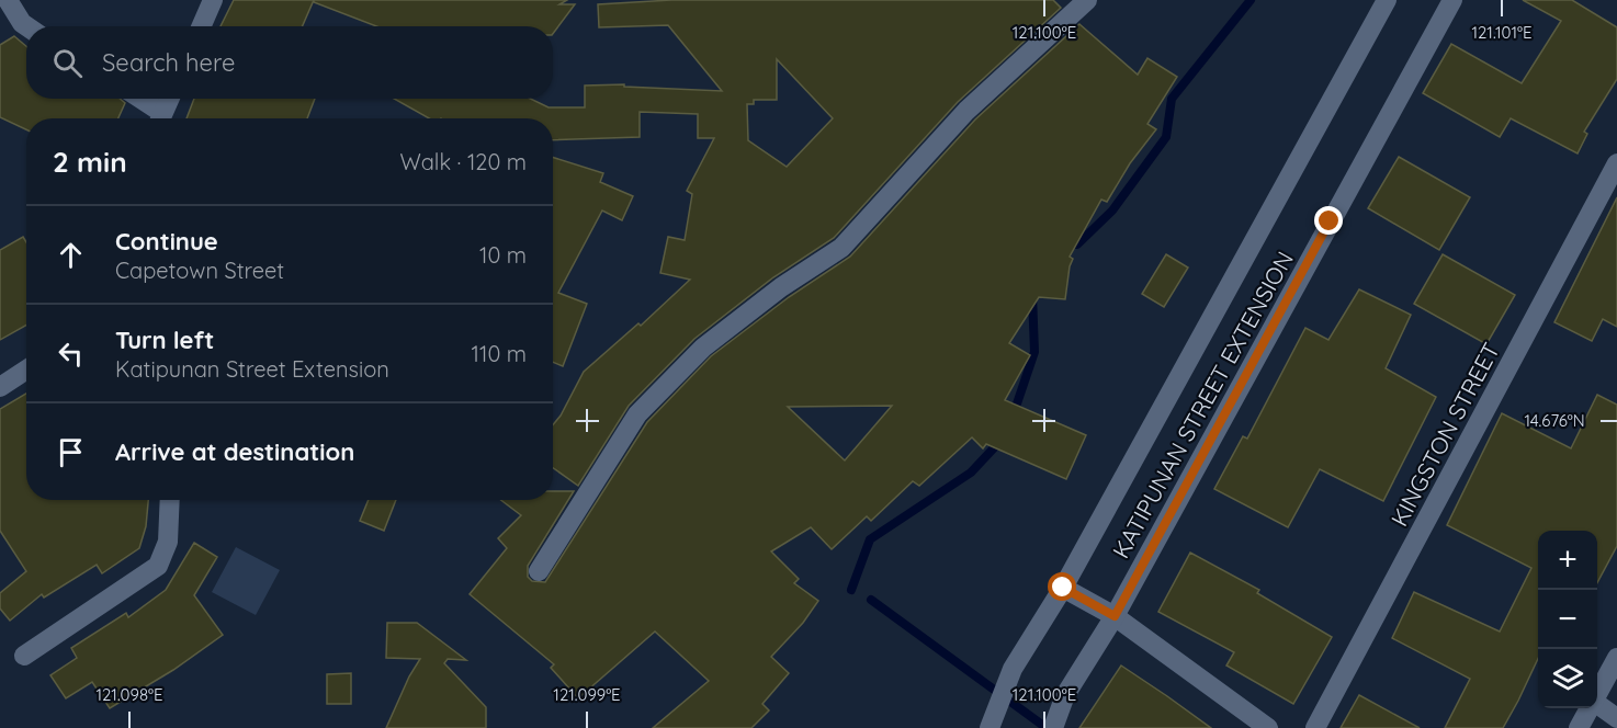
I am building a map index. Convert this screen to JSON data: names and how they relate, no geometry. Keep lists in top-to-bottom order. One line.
{"streets":{"street":["KATIPUNAN STREET EXTENSION","KINGSTON STREET"]},"page":{"search":"Search here","heading":["2 min","Walk · 120 m"],"list":[["Continue","Capetown Street","10 m"],["Turn left","Katipunan Street Extension","110 m"],"Arrive at destination"],"map_buttons":["+","−"]},"coordinates":["121.100°E","121.101°E","14.676°N","121.098°E","121.099°E"]}
